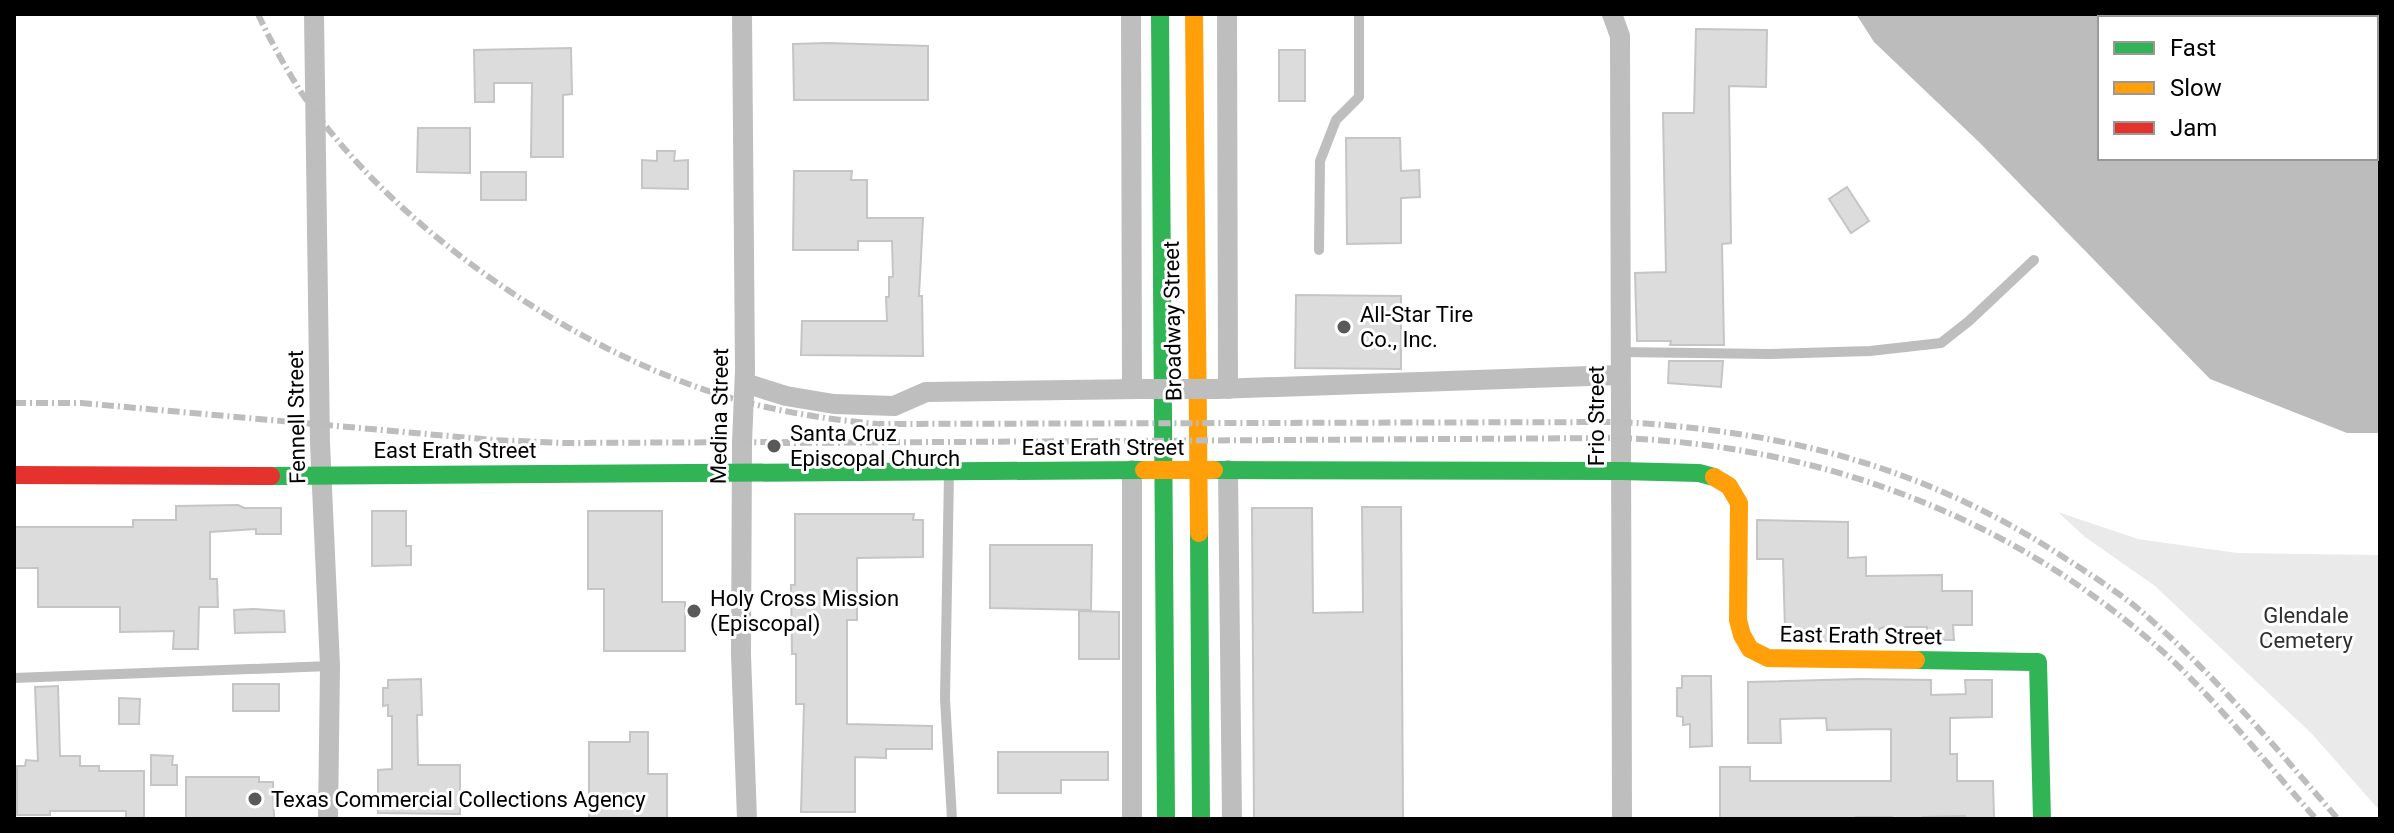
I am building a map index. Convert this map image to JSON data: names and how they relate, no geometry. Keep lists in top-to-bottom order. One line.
{"streets":{"street":["Broadway Street","Medina Street","Frio Street","Fennell Street","East Erath Street"]},"crossings":[["Medina Street","East Erath Street"],["Frio Street","East Erath Street"],["Fennell Street","East Erath Street"]],"parks":["Glendale Cemetery"],"places":["All-Star Tire Co., Inc.","Santa Cruz Episcopal Church","Holy Cross Mission (Episcopal)","Texas Commercial Collections Agency"],"legend":["Fast","Slow","Jam"]}
